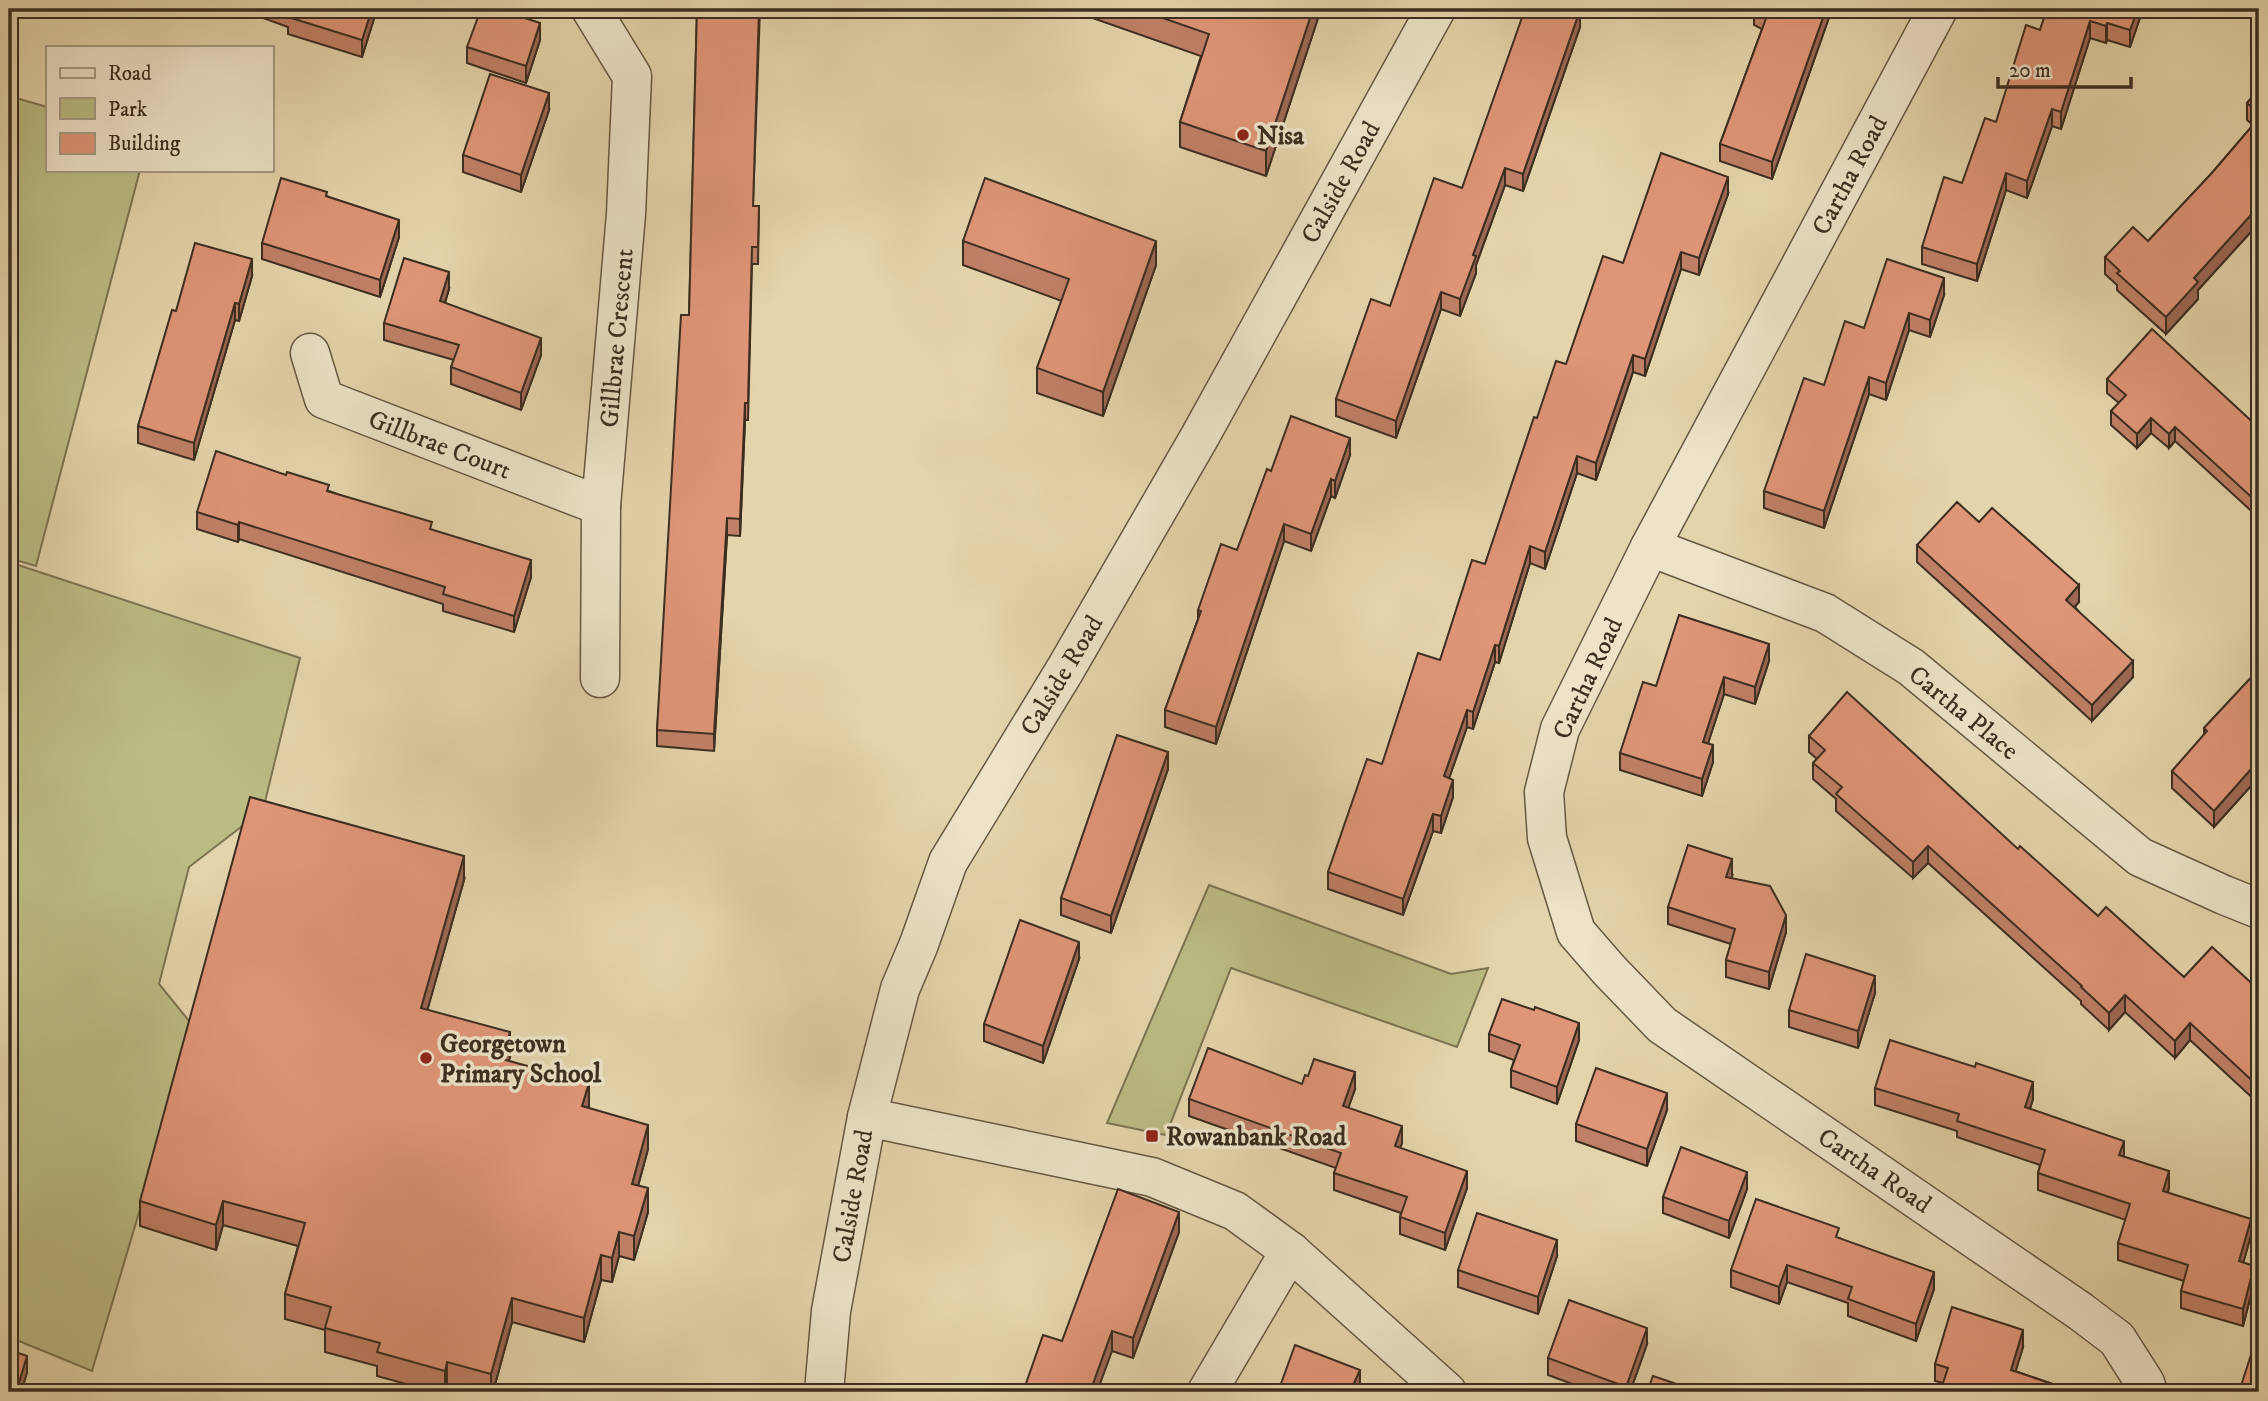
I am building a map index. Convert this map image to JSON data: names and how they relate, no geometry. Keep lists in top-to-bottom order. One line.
{"streets":{"street":["Cartha Road","Calside Road","Gillbrae Crescent","Gillbrae Court","Cartha Place"]},"crossings":[["Cartha Road","Cartha Place"],["Gillbrae Crescent","Gillbrae Court"]],"places":{"other":["Nisa","Georgetown Primary School"],"transit":["Rowanbank Road"]},"legend":["Road","Park","Building"],"scale_bar":"20 m"}
